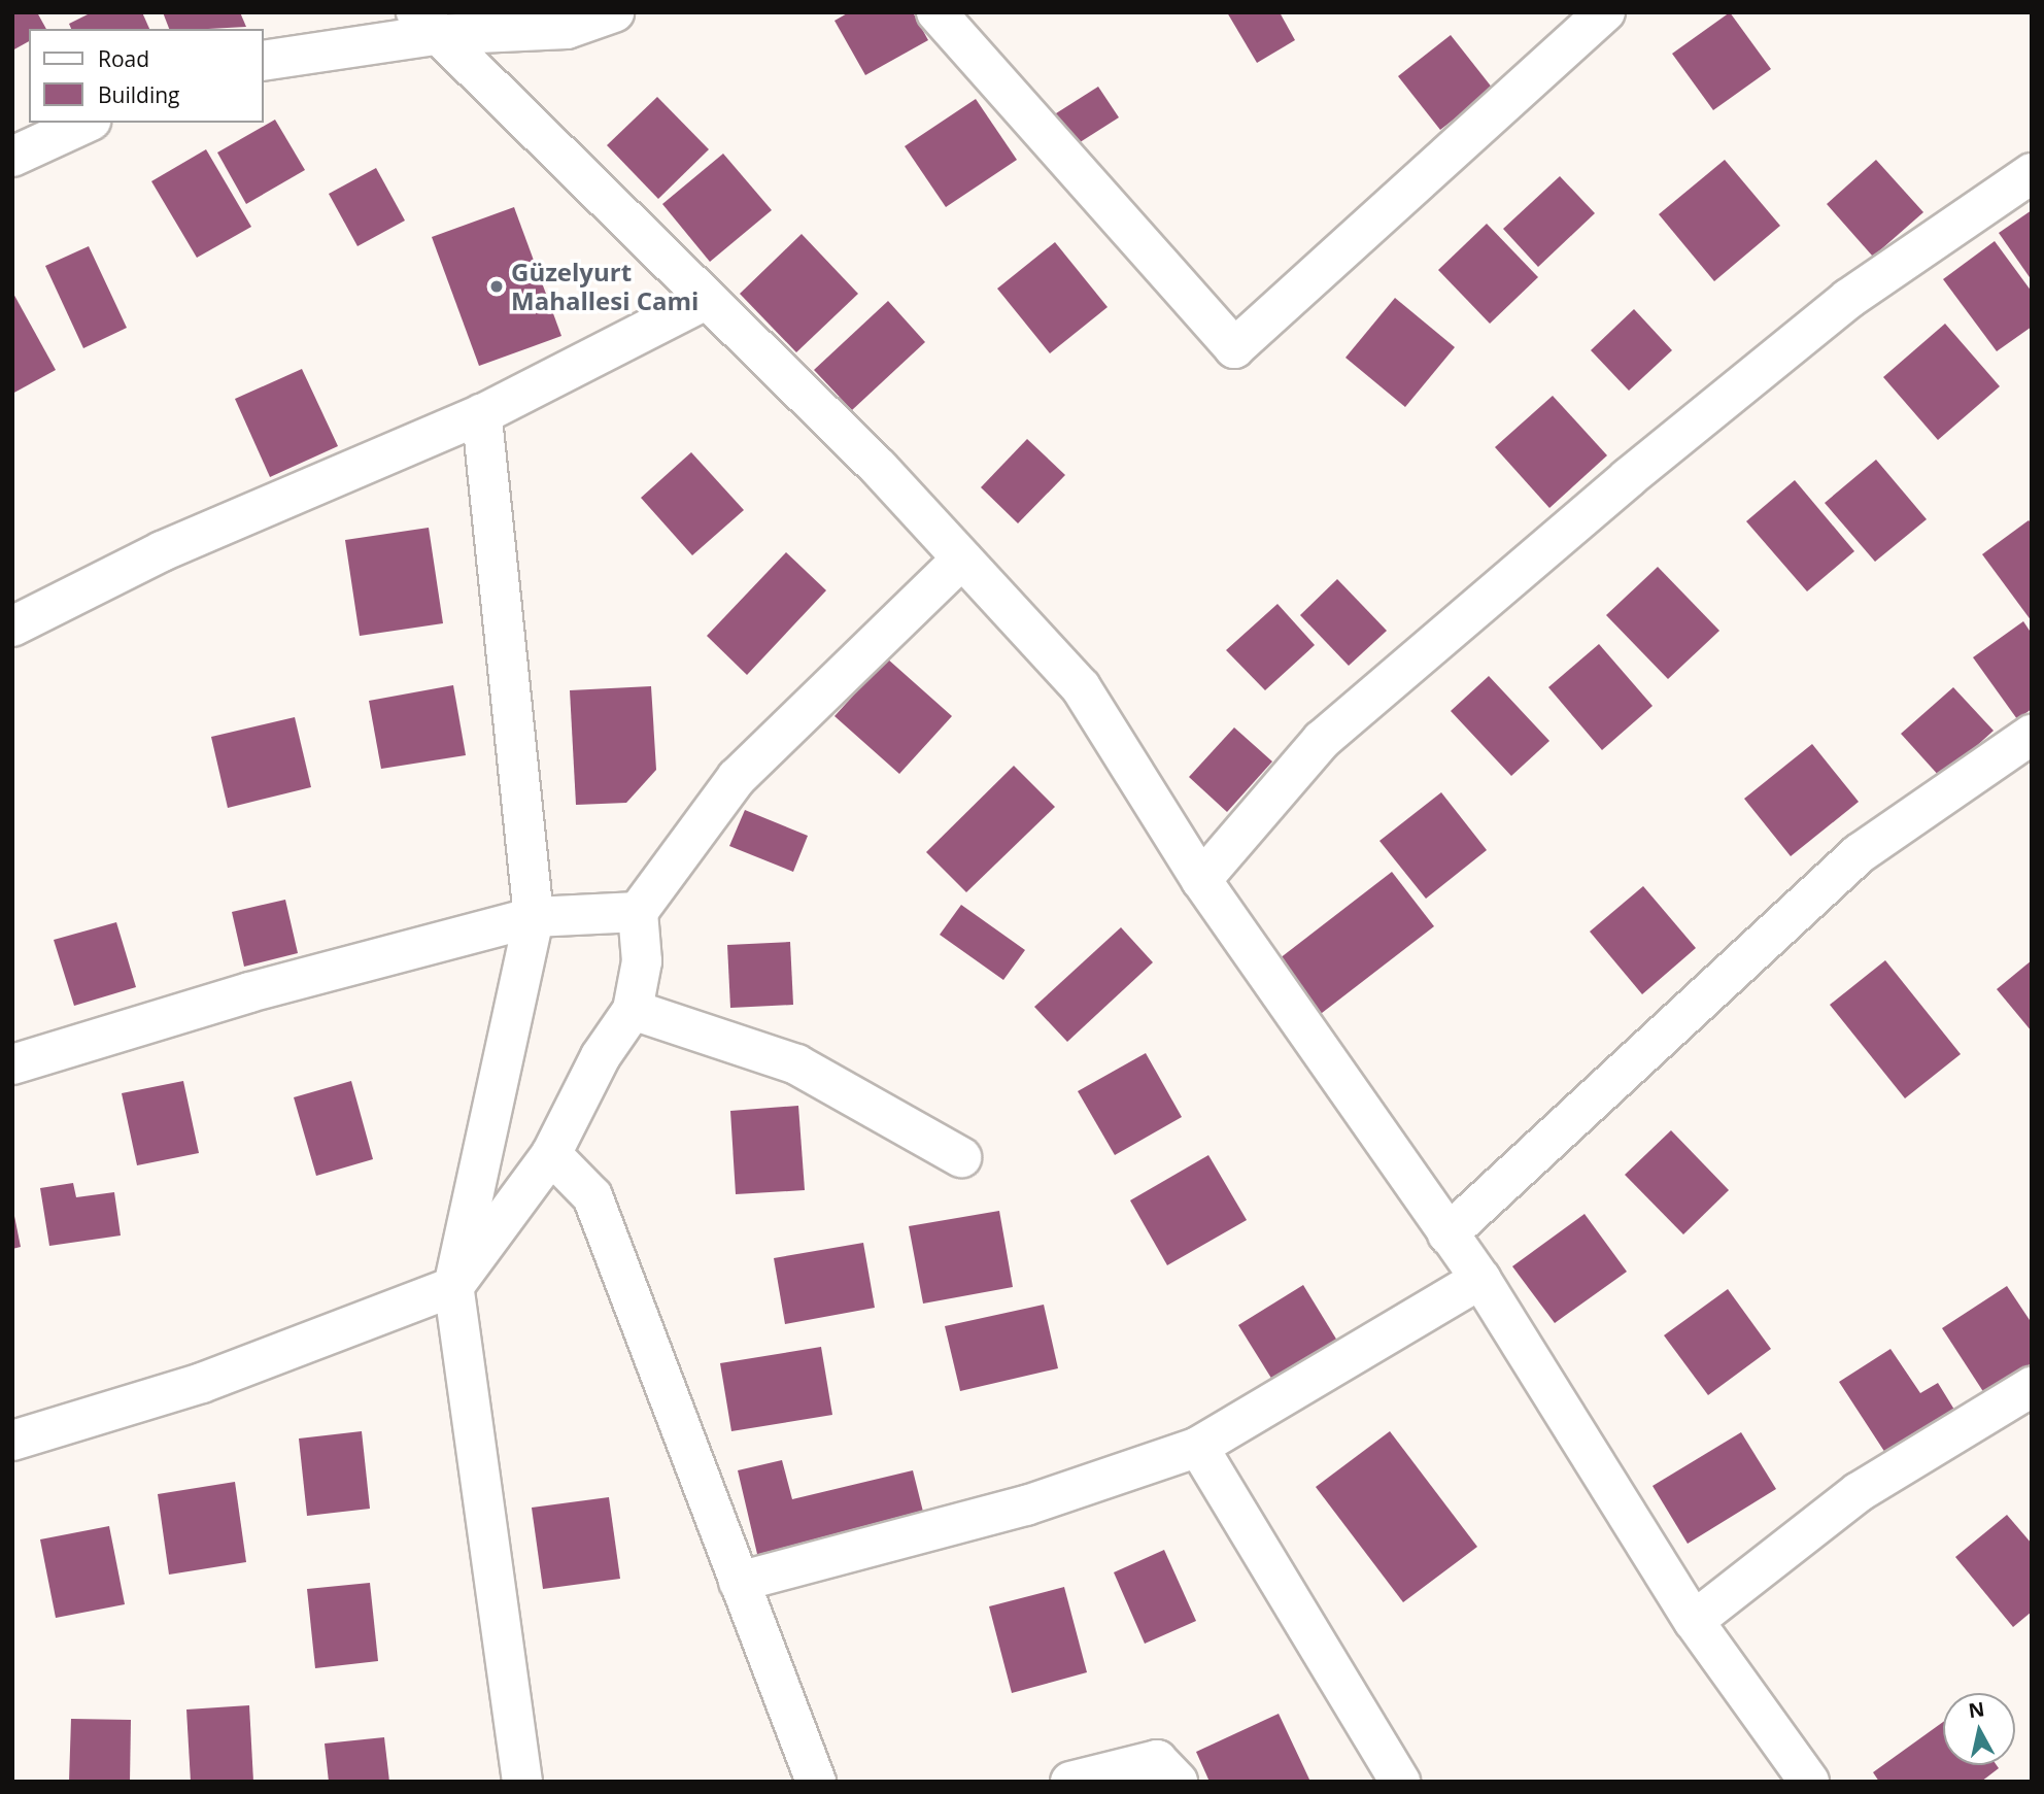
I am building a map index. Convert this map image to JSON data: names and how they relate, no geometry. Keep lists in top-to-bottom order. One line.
{"places":["Güzelyurt Mahallesi Cami"],"legend":["Road","Building"],"north":"top"}
